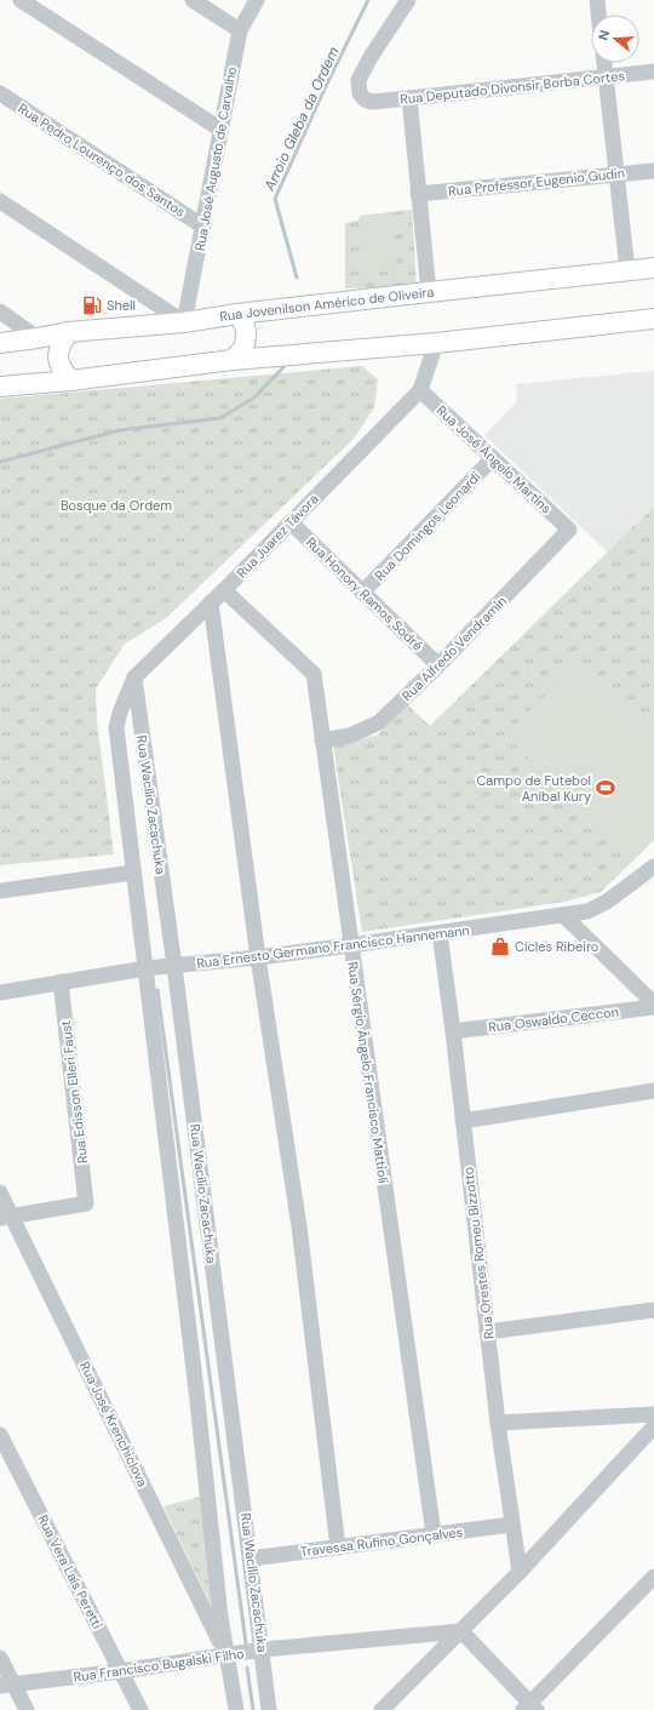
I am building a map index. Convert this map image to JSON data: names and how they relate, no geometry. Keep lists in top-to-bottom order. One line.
{"streets":{"main road":["Rua Jovenilson Américo de Oliveira"],"street":["Rua Deputado Divonsir Borba Cortes","Rua José Augusto de Carvalho","Rua Pedro Lourenço dos Santos","Rua Professor Eugenio Gudin","Rua José Ângelo Martins","Rua Domingos Leonardi","Rua Juarez Távora","Rua Honory Ramos Sodré","Rua Alfredo Vendramin","Rua Wacílio Zacachuka","Rua Ernesto Germano Francisco Hannemann","Rua Oswaldo Ceccon","Rua Sérgio Ângelo Francisco Mattioli","Rua Edisson Elleri Faust","Rua Orestes Romeu Bizzotto","Rua José Krenchiclova","Travessa Rufino Gonçalves","Rua Vera Laís Peretti","Rua Francisco Bugalski Filho"]},"crossings":[["Rua José Augusto de Carvalho","Rua Pedro Lourenço dos Santos"],["Rua José Augusto de Carvalho","Rua Jovenilson Américo de Oliveira"],["Rua José Ângelo Martins","Rua Domingos Leonardi"],["Rua José Ângelo Martins","Rua Juarez Távora"],["Rua José Ângelo Martins","Rua Alfredo Vendramin"],["Rua Domingos Leonardi","Rua Honory Ramos Sodré"],["Rua Juarez Távora","Rua Honory Ramos Sodré"],["Rua Juarez Távora","Rua Wacílio Zacachuka"],["Rua Juarez Távora","Rua Sérgio Ângelo Francisco Mattioli"],["Rua Honory Ramos Sodré","Rua Alfredo Vendramin"],["Rua Alfredo Vendramin","Rua Sérgio Ângelo Francisco Mattioli"],["Rua Wacílio Zacachuka","Rua Ernesto Germano Francisco Hannemann"],["Rua Wacílio Zacachuka","Rua José Krenchiclova"],["Rua Wacílio Zacachuka","Travessa Rufino Gonçalves"],["Rua Wacílio Zacachuka","Rua Francisco Bugalski Filho"],["Rua Ernesto Germano Francisco Hannemann","Rua Sérgio Ângelo Francisco Mattioli"],["Rua Ernesto Germano Francisco Hannemann","Rua Edisson Elleri Faust"],["Rua Ernesto Germano Francisco Hannemann","Rua Orestes Romeu Bizzotto"],["Rua Oswaldo Ceccon","Rua Orestes Romeu Bizzotto"],["Rua Sérgio Ângelo Francisco Mattioli","Travessa Rufino Gonçalves"],["Rua Edisson Elleri Faust","Rua José Krenchiclova"],["Rua Orestes Romeu Bizzotto","Travessa Rufino Gonçalves"],["Rua José Krenchiclova","Rua Francisco Bugalski Filho"],["Rua Vera Laís Peretti","Rua Francisco Bugalski Filho"]],"water":["Arroio Gleba da Ordem"],"parks":["Bosque da Ordem"],"places":{"fuel station":["Shell"],"sports":["Campo de Futebol Anibal Kury"],"shop":["Cicles Ribeiro"]},"north":"left"}
